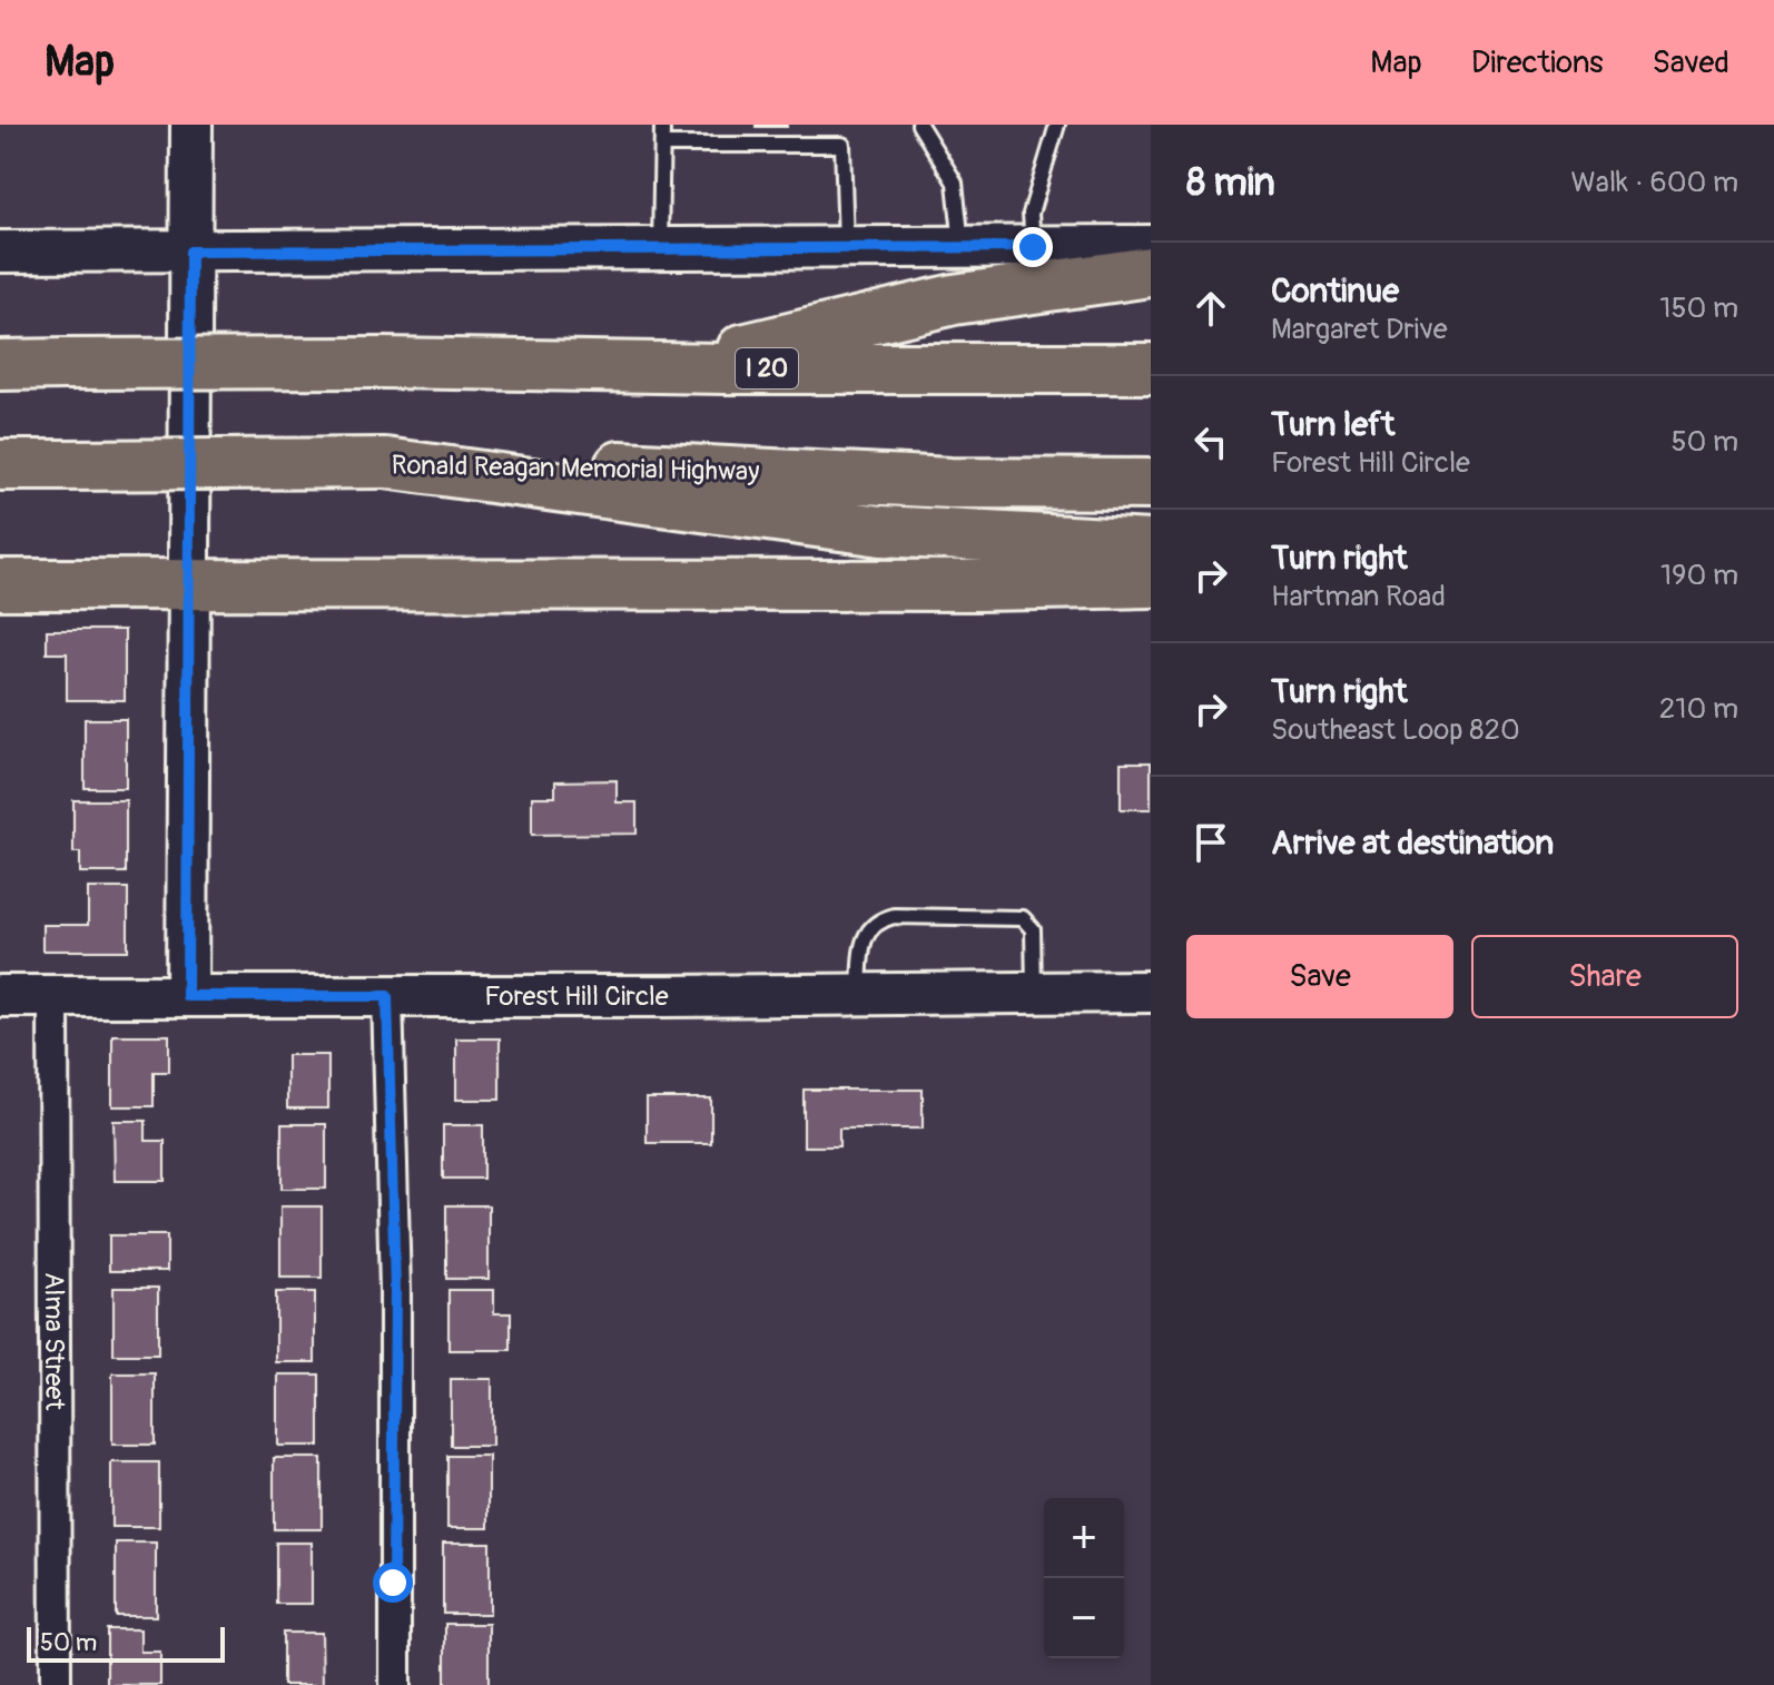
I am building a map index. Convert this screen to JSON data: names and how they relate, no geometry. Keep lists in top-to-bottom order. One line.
{"streets":{"highway":["I 20","Ronald Reagan Memorial Highway"],"street":["Forest Hill Circle","Alma Street"]},"crossings":[["Forest Hill Circle","Alma Street"]],"scale_bar":"50 m","page":{"header":"Map","nav":["Map","Directions","Saved"],"heading":["8 min","Walk · 600 m"],"list":[["Continue","Margaret Drive","150 m"],["Turn left","Forest Hill Circle","50 m"],["Turn right","Hartman Road","190 m"],["Turn right","Southeast Loop 820","210 m"],"Arrive at destination"],"buttons":["Save","Share"],"map_buttons":["+","−"],"scale":"50 m"}}
